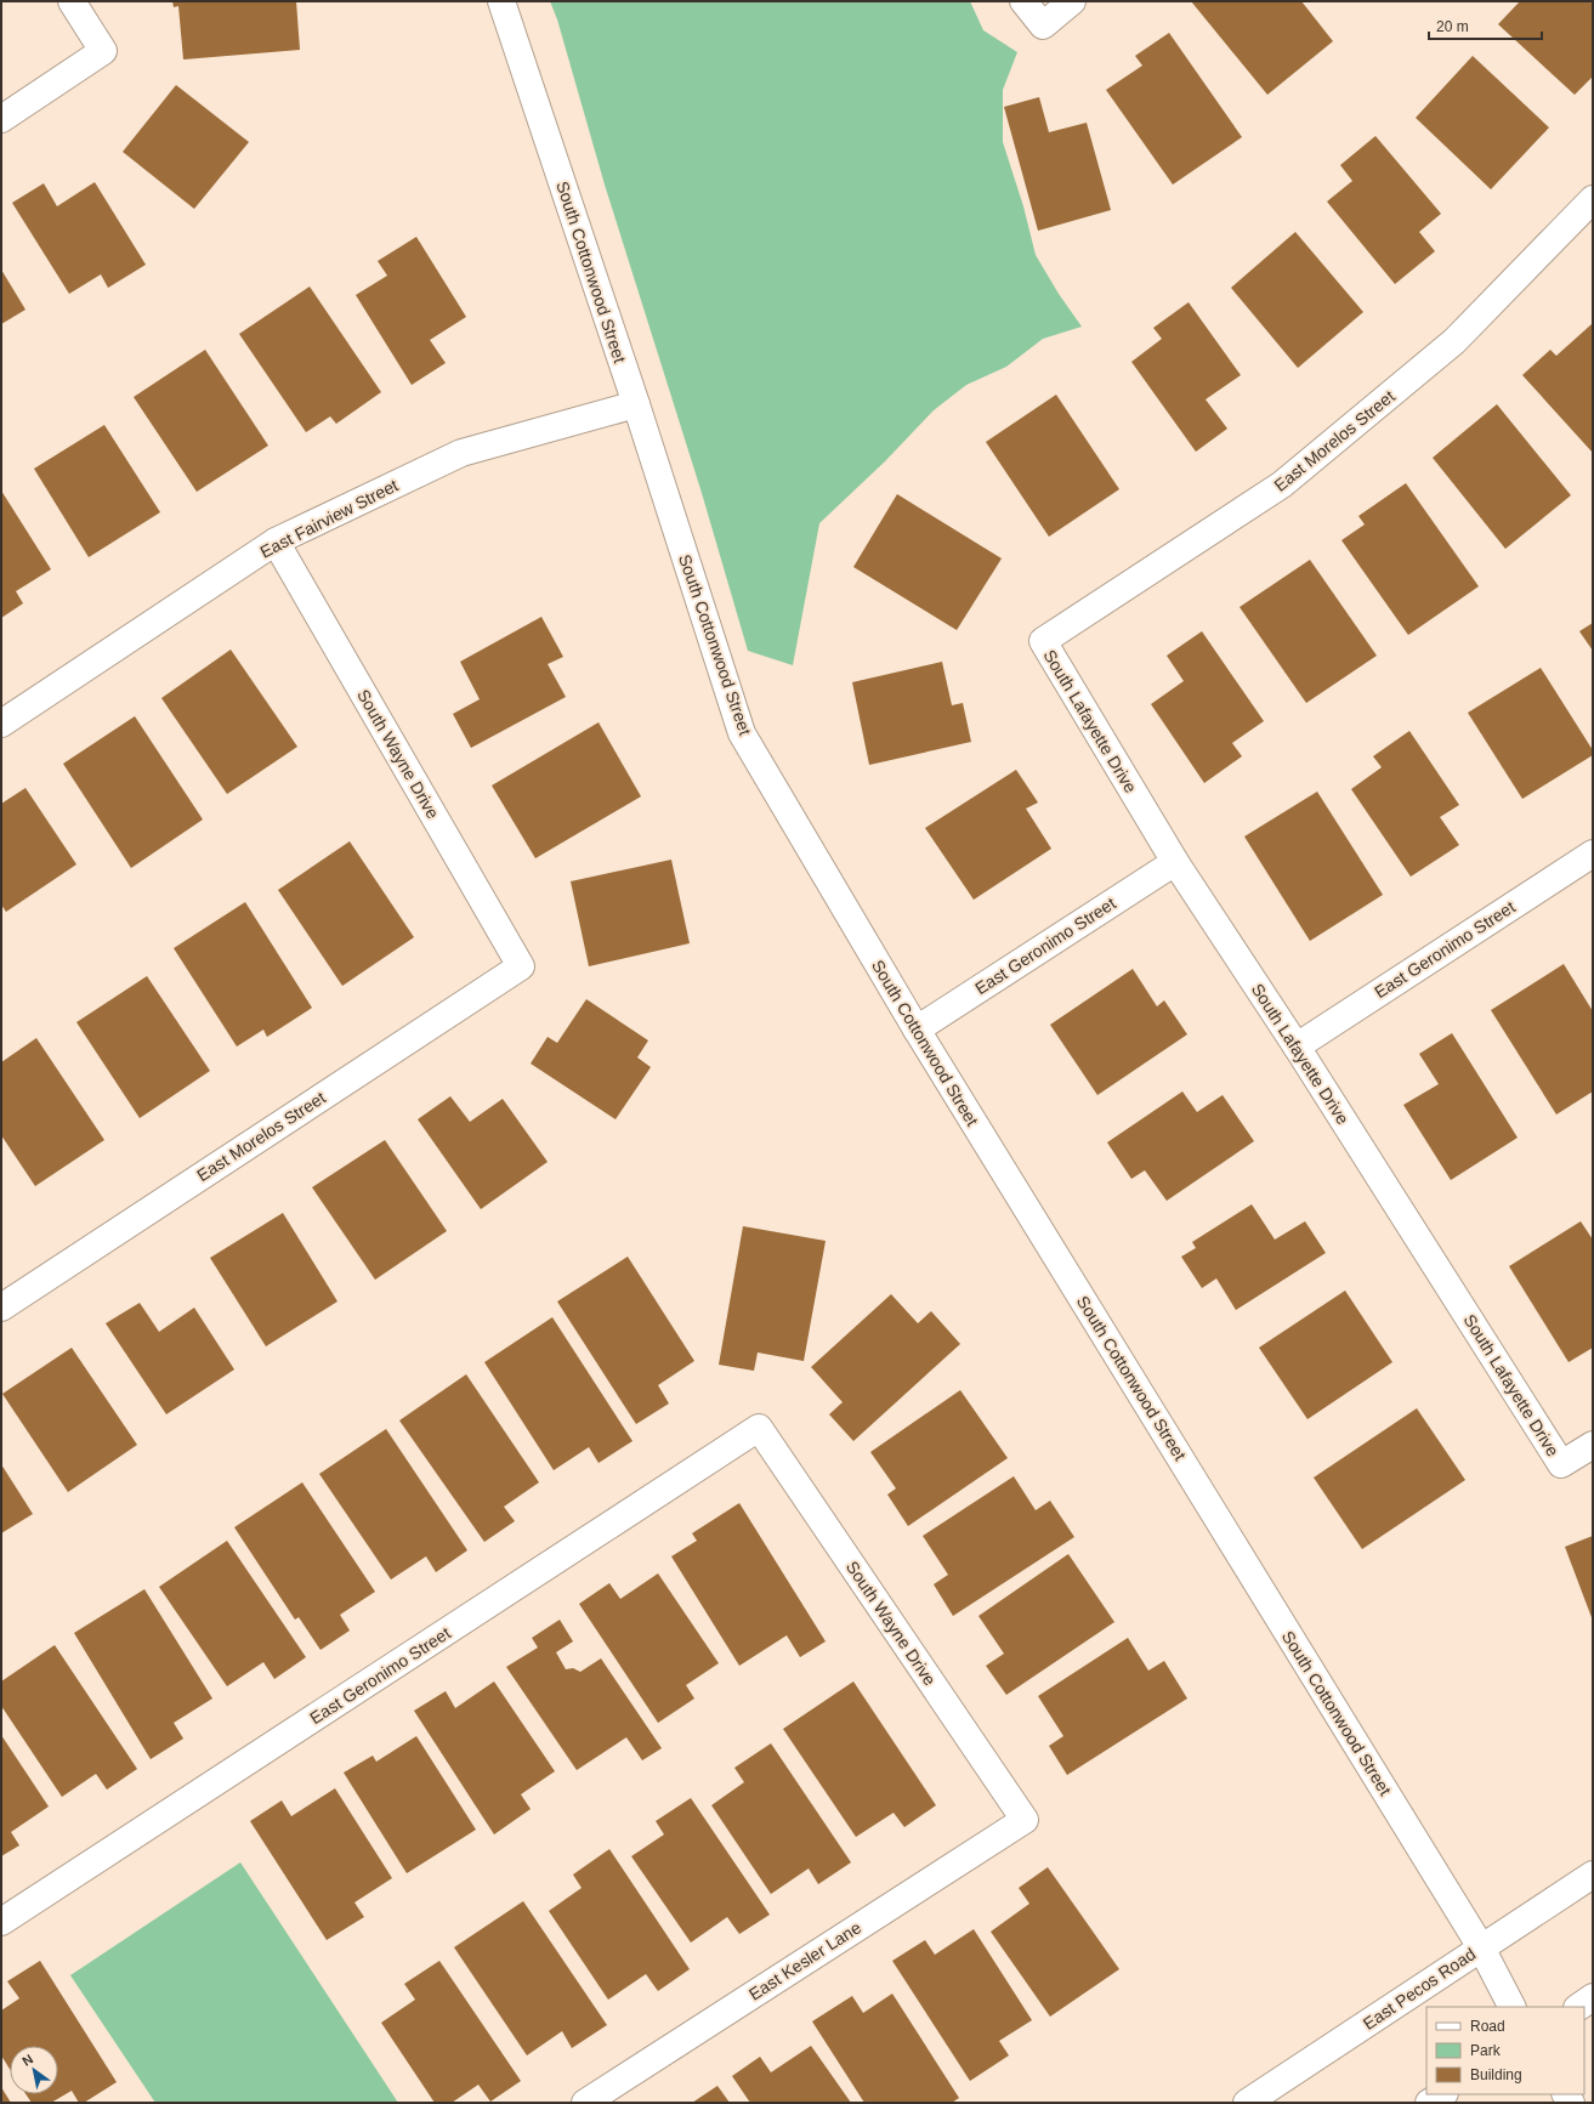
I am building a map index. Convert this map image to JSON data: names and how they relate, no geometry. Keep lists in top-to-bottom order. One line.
{"streets":{"street":["South Cottonwood Street","East Morelos Street","East Fairview Street","South Lafayette Drive","South Wayne Drive","East Geronimo Street","East Kesler Lane","East Pecos Road"]},"crossings":[["South Cottonwood Street","East Fairview Street"],["South Cottonwood Street","East Geronimo Street"],["South Cottonwood Street","East Pecos Road"],["East Morelos Street","South Lafayette Drive"],["East Morelos Street","South Wayne Drive"],["East Fairview Street","South Wayne Drive"],["South Lafayette Drive","East Geronimo Street"],["South Wayne Drive","East Geronimo Street"],["South Wayne Drive","East Kesler Lane"]],"legend":["Road","Park","Building"],"scale_bar":"20 m","north":"top left"}
